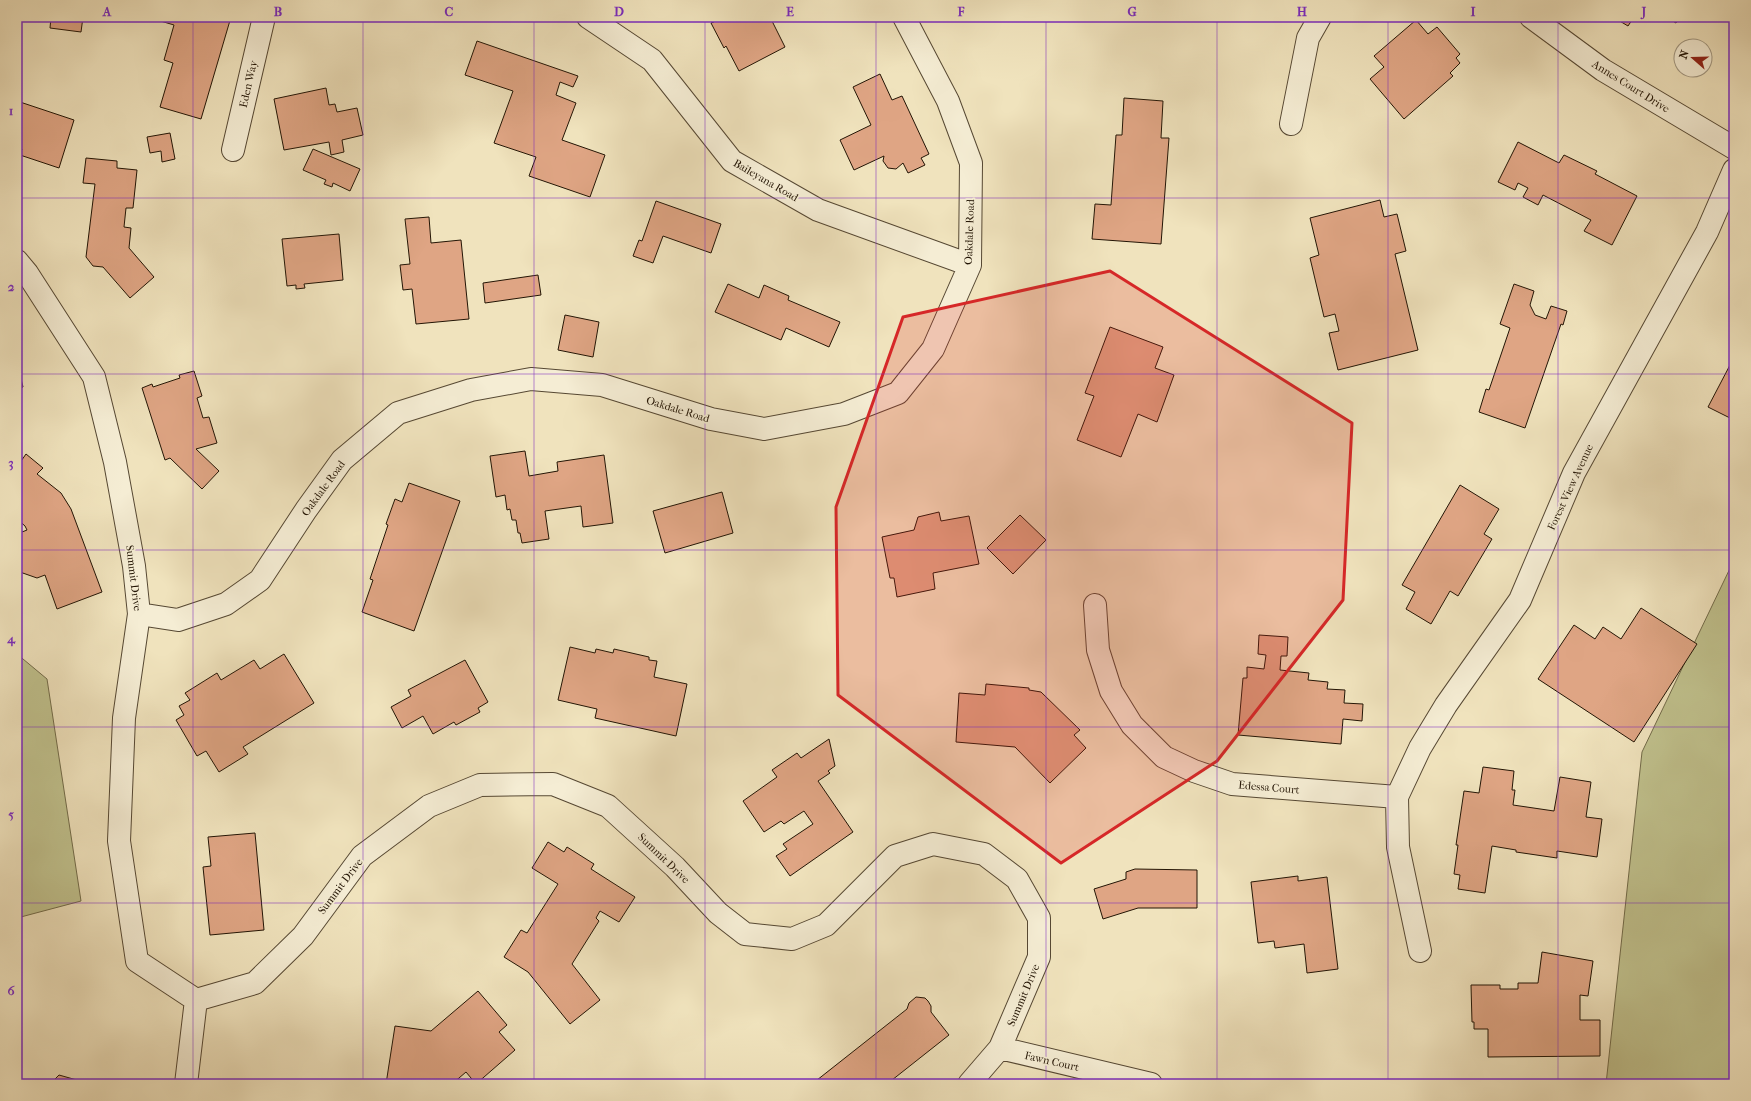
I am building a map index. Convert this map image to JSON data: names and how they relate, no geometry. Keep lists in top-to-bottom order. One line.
{"streets":{"street":["Eden Way","Annes Court Drive","Baileyana Road","Oakdale Road","Forest View Avenue","Summit Drive","Edessa Court","Fawn Court"]},"crossings":[["Baileyana Road","Oakdale Road"],["Oakdale Road","Summit Drive"],["Forest View Avenue","Edessa Court"],["Summit Drive","Fawn Court"]],"north":"left","grid":{"columns":["A","B","C","D","E","F","G","H","I","J"],"rows":["1","2","3","4","5","6"]}}
